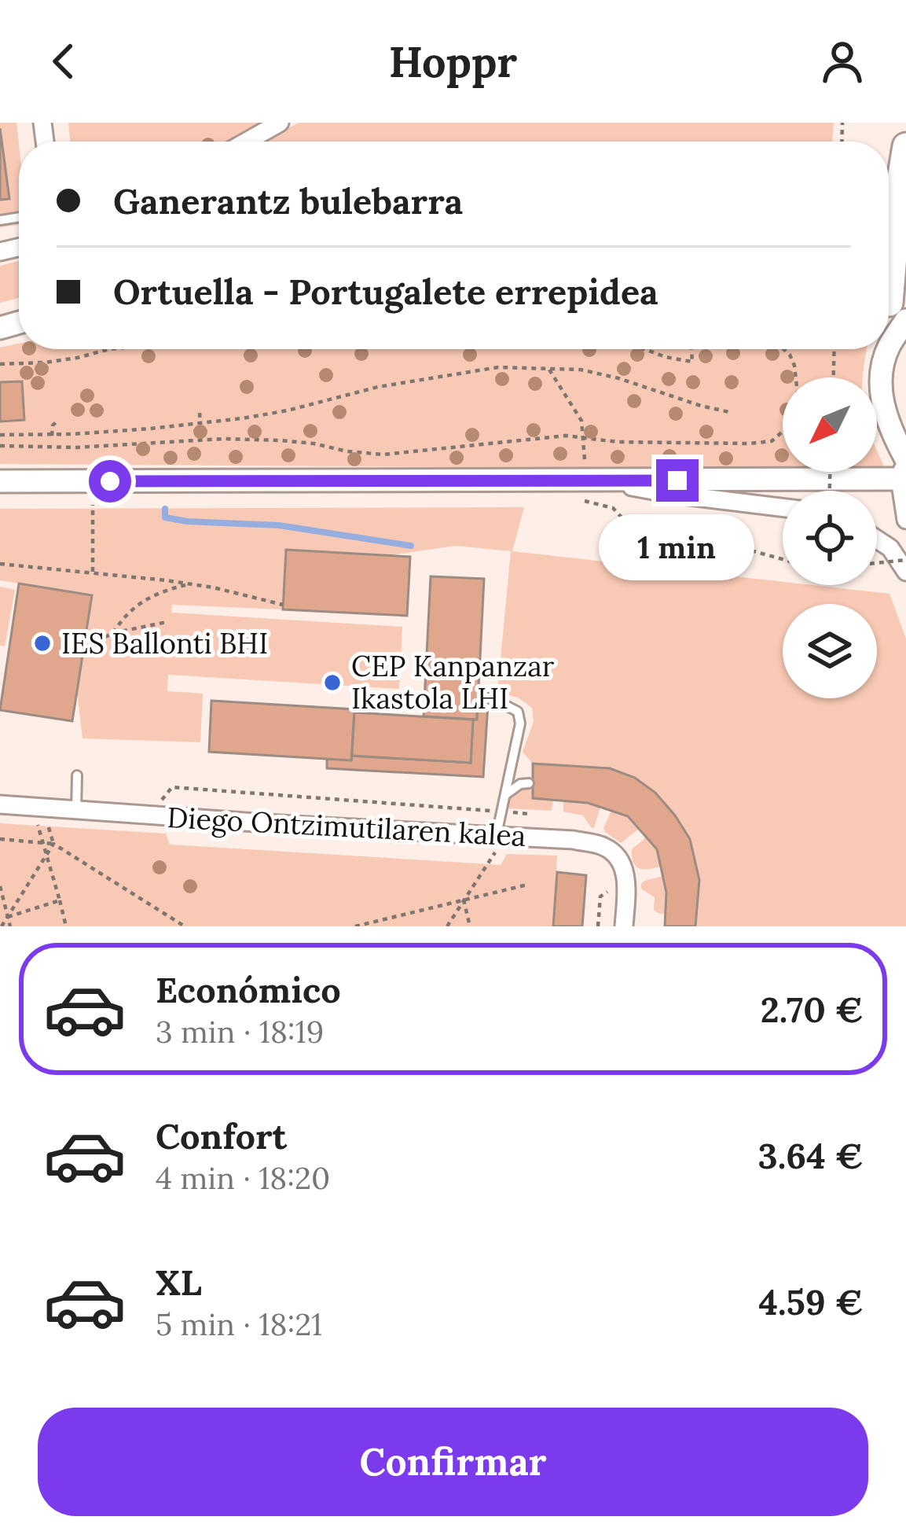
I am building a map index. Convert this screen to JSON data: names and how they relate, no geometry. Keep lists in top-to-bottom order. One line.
{"streets":{"street":["Diego Ontzimutilaren kalea"]},"places":["IES Ballonti BHI","CEP Kanpanzar Ikastola LHI"],"north":"bottom left","page":{"header":"Hoppr","banner":["Ganerantz bulebarra","Ortuella - Portugalete errepidea"],"bubble":"1 min","list":[{"name":"Económico","note":"3 min · 18:19","value":"2.70 €"},{"name":"Confort","note":"4 min · 18:20","value":"3.64 €"},{"name":"XL","note":"5 min · 18:21","value":"4.59 €"}],"buttons":"Confirmar"}}
